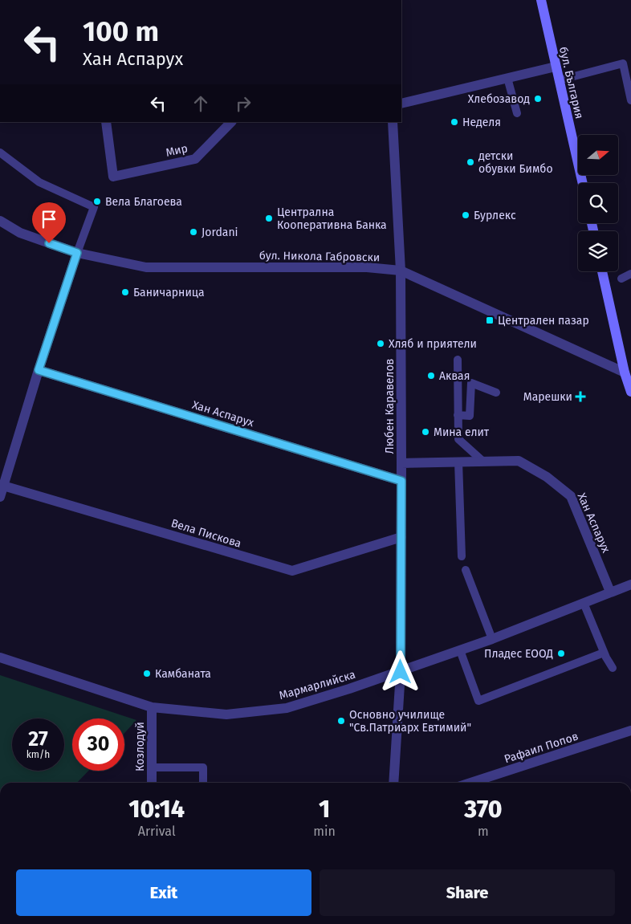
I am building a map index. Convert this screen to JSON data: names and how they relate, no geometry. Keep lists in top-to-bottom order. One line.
{"streets":{"main road":["бул. България"],"street":["Мир","бул. Никола Габровски","Любен Каравелов","Хан Аспарух","Вела Пискова","Мармарлийска","Козлодуй","Рафаил Попов"]},"crossings":[["бул. Никола Габровски","Любен Каравелов"],["Любен Каравелов","Хан Аспарух"],["Любен Каравелов","Вела Пискова"],["Любен Каравелов","Мармарлийска"],["Хан Аспарух","Мармарлийска"],["Мармарлийска","Козлодуй"]],"places":{"other":["Хлебозавод","Неделя","детски обувки Бимбо","Вела Благоева","Бурлекс","Централна Кооперативна Банка","Jordani","Баничарница","Хляб и приятели","Аквая","Мина елит","Пладес ЕООД","Камбаната","Основно училище \"Св.Патриарх Евтимий\""],"transit":["Централен пазар"],"health":["Марешки"]},"north":"right","page":{"turn":["100 m","Хан Аспарух"],"speed":"27 km/h","limit":"30","eta":["10:14","Arrival","1","min","370","m"],"buttons":["Exit","Share"]}}
